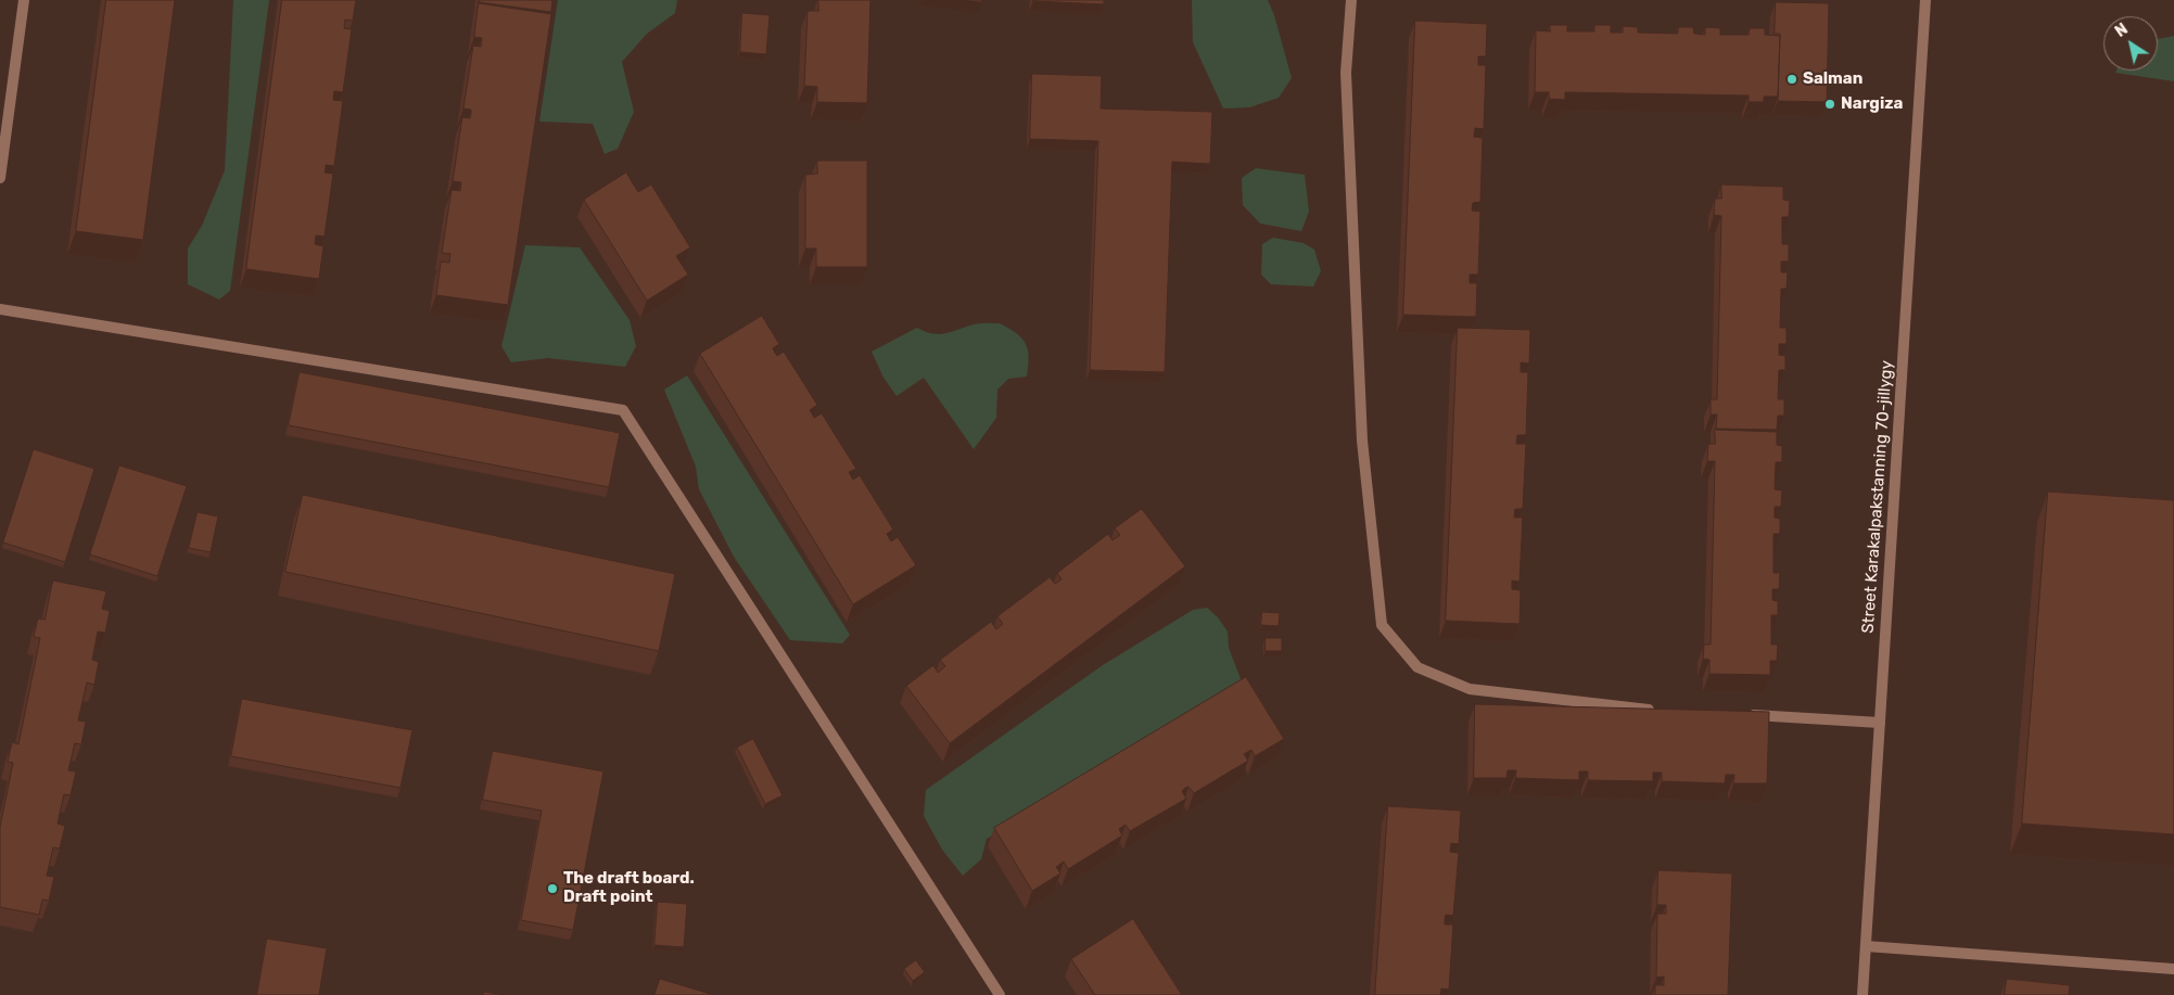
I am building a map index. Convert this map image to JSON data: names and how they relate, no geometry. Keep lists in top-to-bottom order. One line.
{"streets":{"street":["Street Karakalpakstanning 70-jillygy"]},"places":["Salman","Nargiza","The draft board. Draft point"],"north":"top left"}
